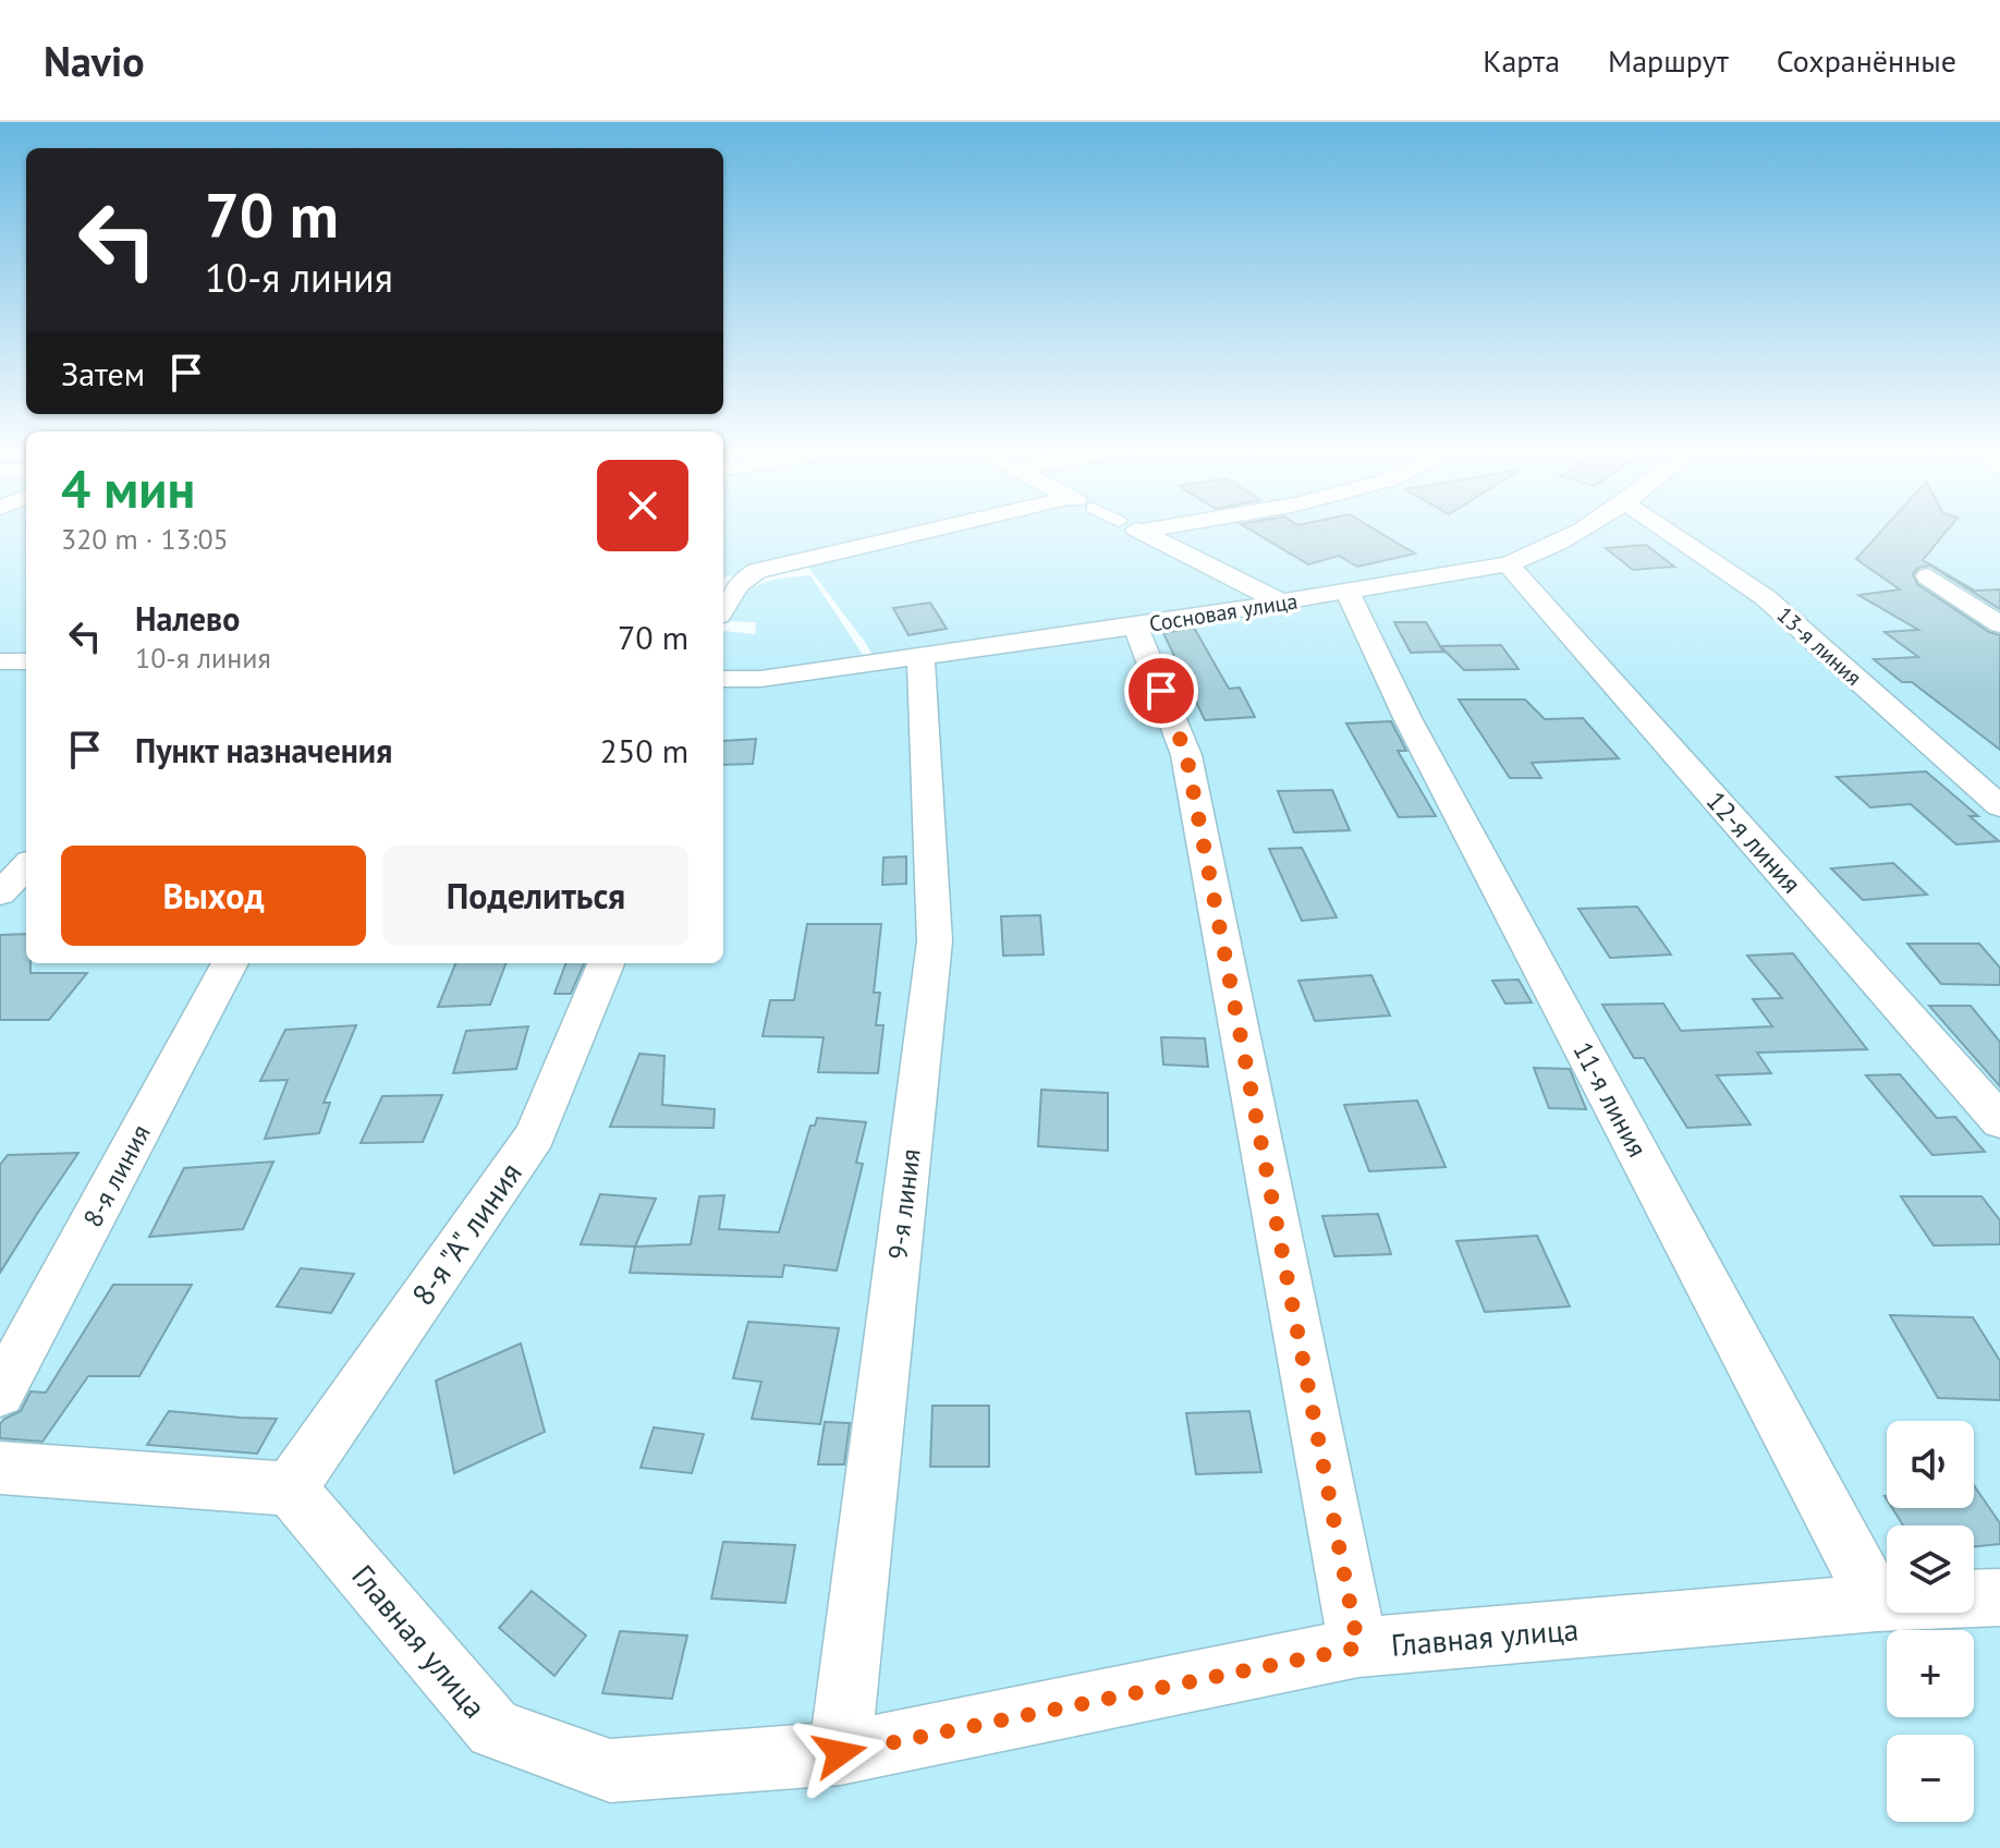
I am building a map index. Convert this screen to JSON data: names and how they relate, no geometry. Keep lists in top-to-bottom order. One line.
{"streets":{"street":["Сосновая улица","13-я линия","12-я линия","11-я линия","8-я линия","9-я линия","8-я \"А\" линия","Главная улица"]},"crossings":[["Сосновая улица","12-я линия"],["Сосновая улица","11-я линия"],["Сосновая улица","9-я линия"],["11-я линия","Главная улица"],["9-я линия","Главная улица"],["8-я \"А\" линия","Главная улица"]],"page":{"header":"Navio","nav":["Карта","Маршрут","Сохранённые"],"turn":["70 m","10-я линия"],"then":"Затем","heading":["4 мин","320 m · 13:05"],"list":[{"name":"Налево","note":"10-я линия","value":"70 m"},{"name":"Пункт назначения","value":"250 m"}],"buttons":["Выход","Поделиться"],"map_buttons":["+","−"]}}
